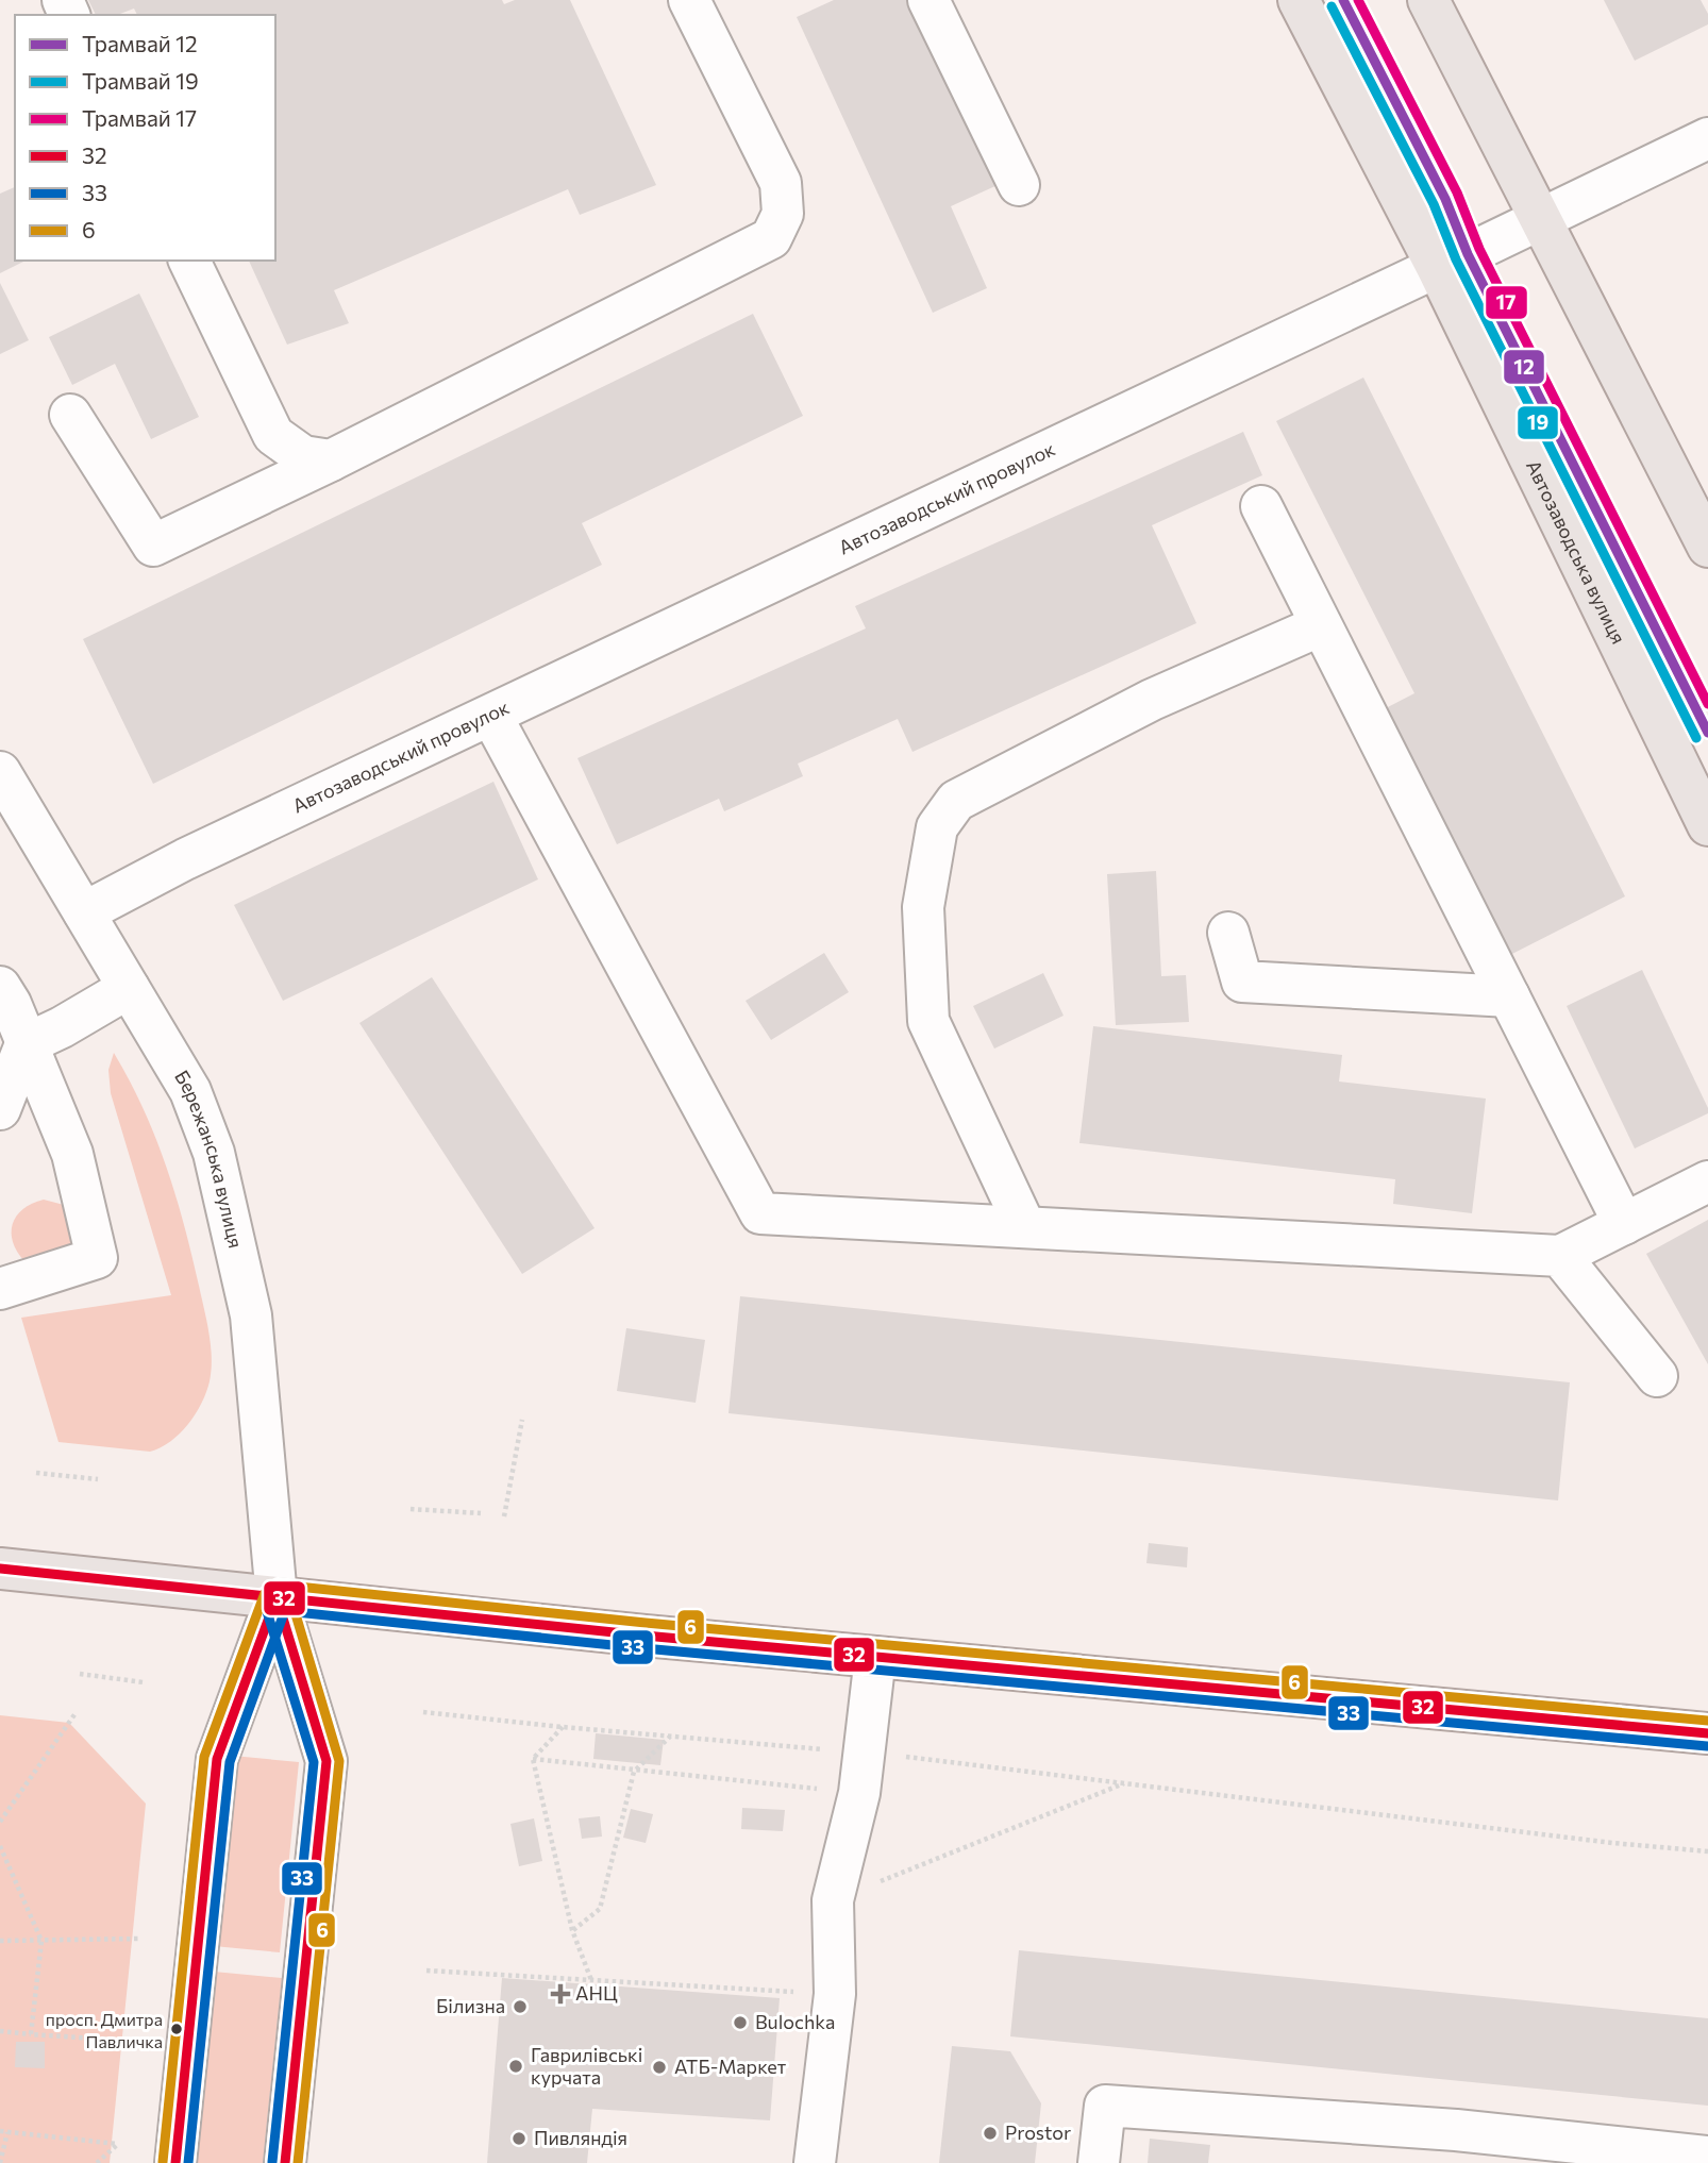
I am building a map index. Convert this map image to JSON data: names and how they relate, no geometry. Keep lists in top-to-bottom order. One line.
{"streets":{"main road":["Автозаводська вулиця"],"street":["Автозаводський провулок","Бережанська вулиця"]},"crossings":[["Автозаводський провулок","Автозаводська вулиця"],["Автозаводський провулок","Бережанська вулиця"]],"places":{"health":["АНЦ"],"other":["Білизна","Bulochka","просп. Дмитра Павличка","Гаврилівські курчата","АТБ-Маркет","Prostor","Пивляндія"]},"lines":["tram line 12","tram line 17","tram line 19","transit line 32","transit line 6","transit line 33"],"legend":["Трамвай 12","Трамвай 19","Трамвай 17","32","33","6"]}
